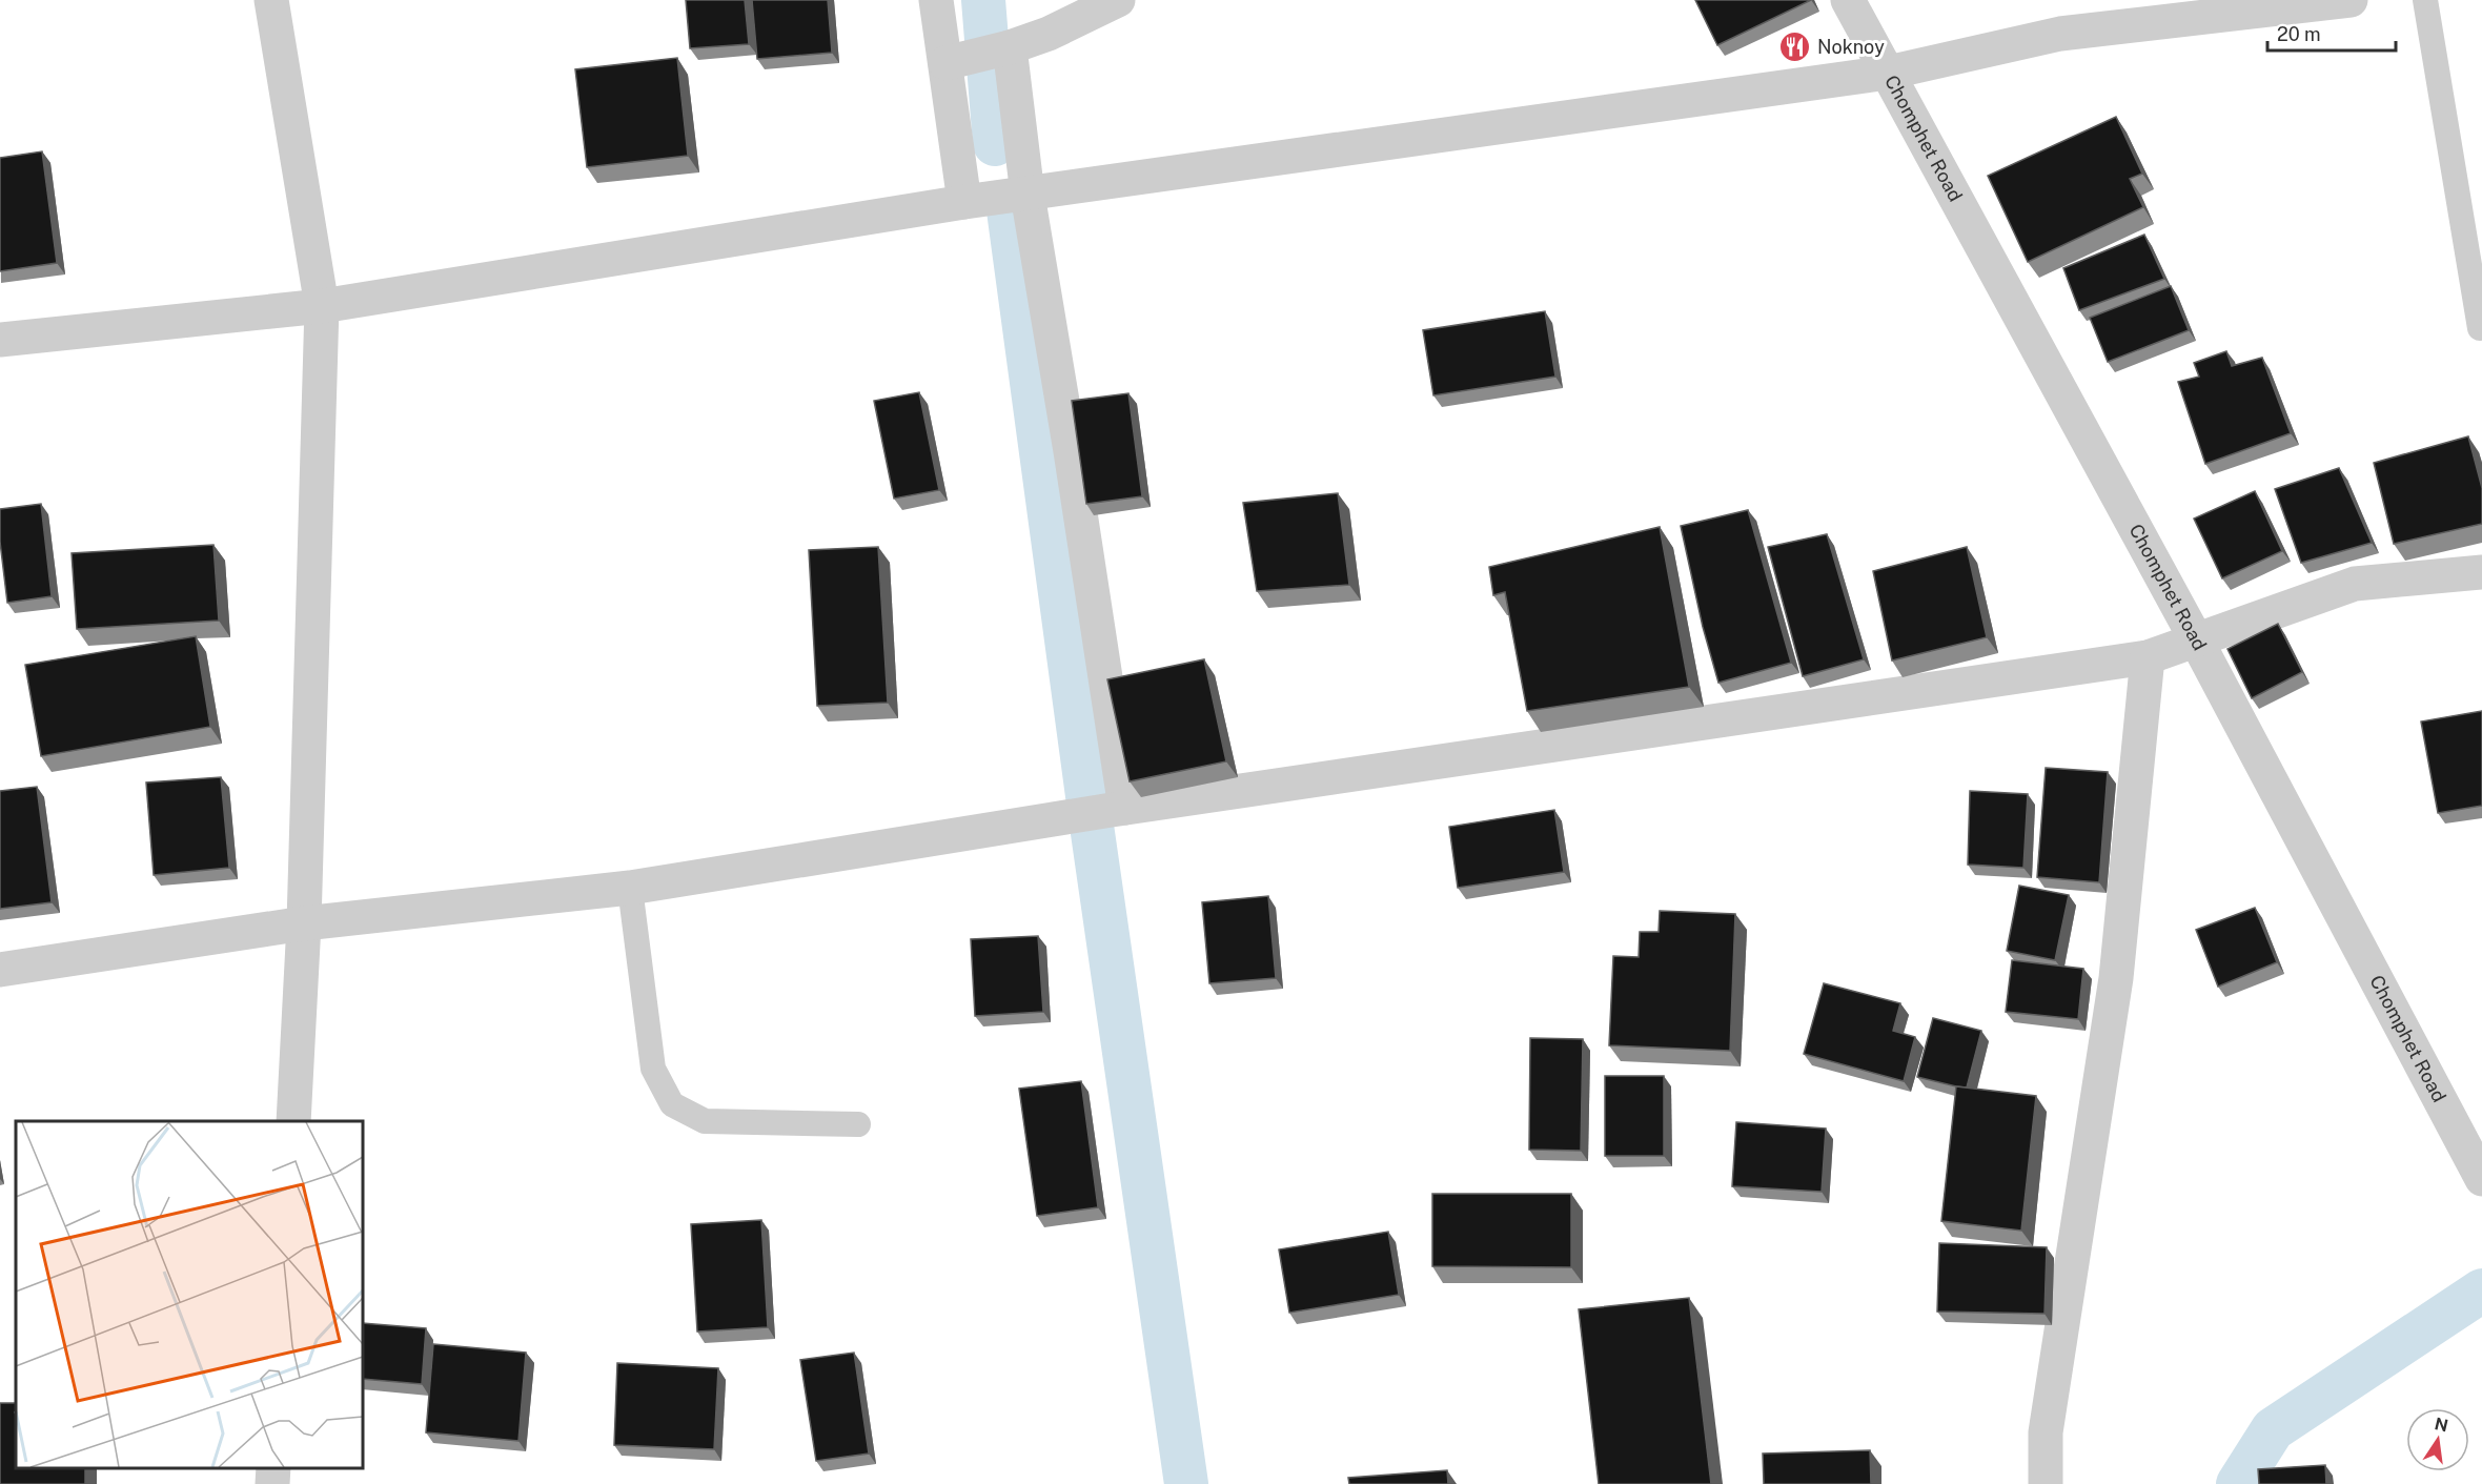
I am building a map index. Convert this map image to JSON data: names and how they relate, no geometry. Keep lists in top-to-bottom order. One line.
{"streets":{"street":["Chomphet Road"]},"places":{"restaurant":["Noknoy"]},"scale_bar":"20 m","north":"top"}
